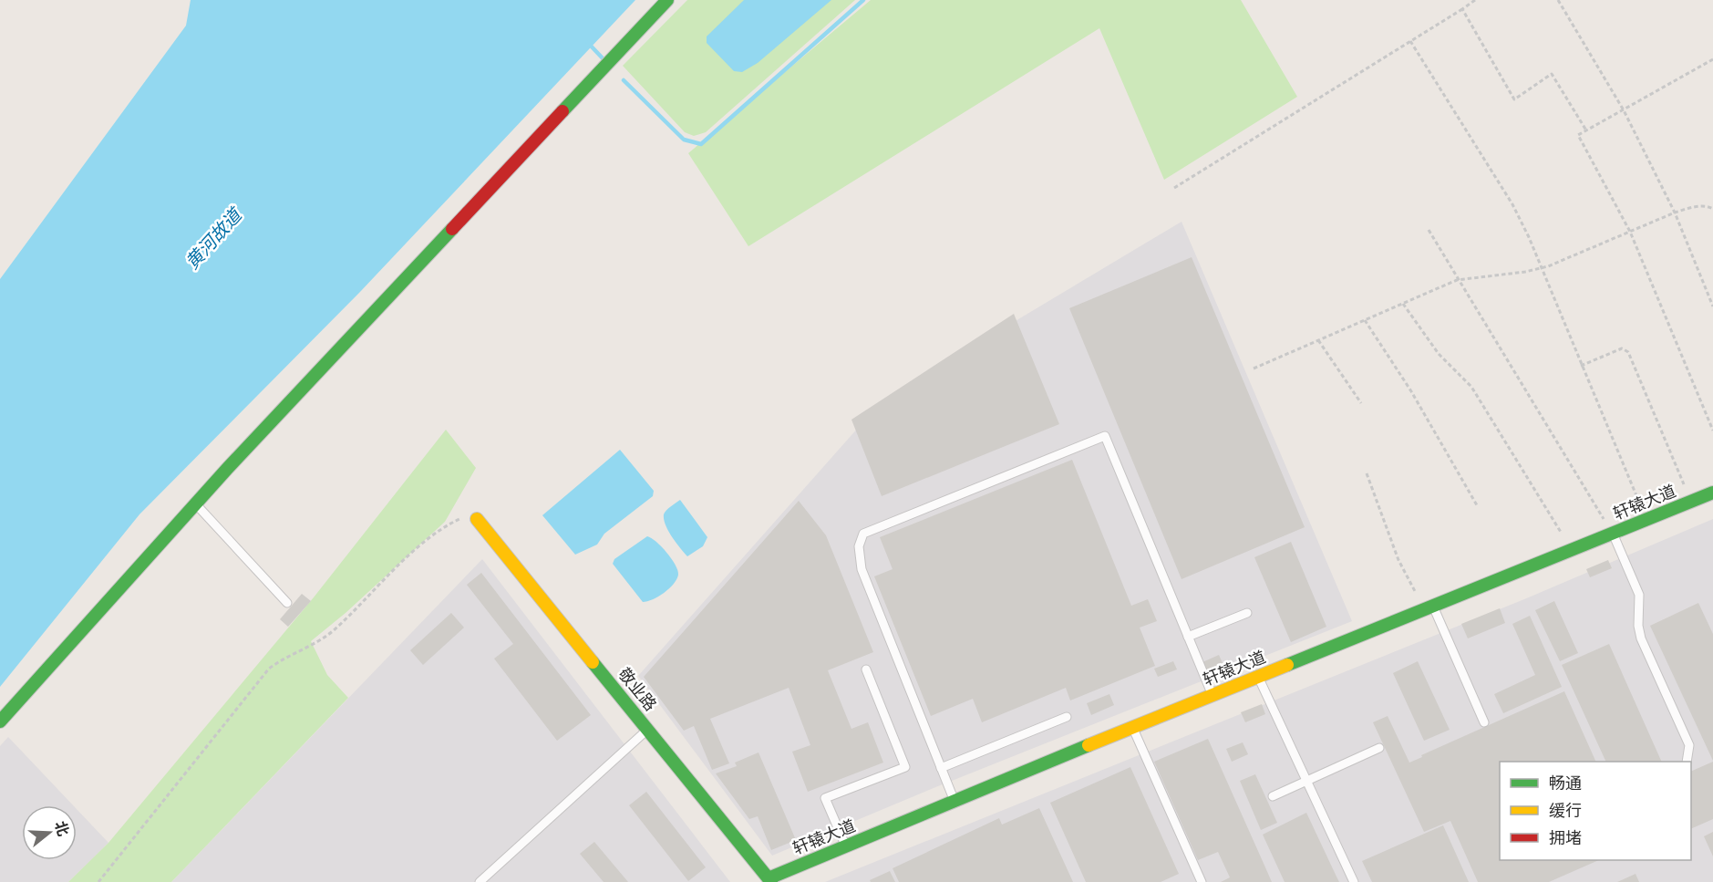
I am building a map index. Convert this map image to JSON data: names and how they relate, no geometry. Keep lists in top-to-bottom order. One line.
{"streets":{"street":["轩辕大道","敬业路"]},"crossings":[["轩辕大道","敬业路"]],"water":["黄河故道"],"legend":["畅通","缓行","拥堵"],"north":"right"}
